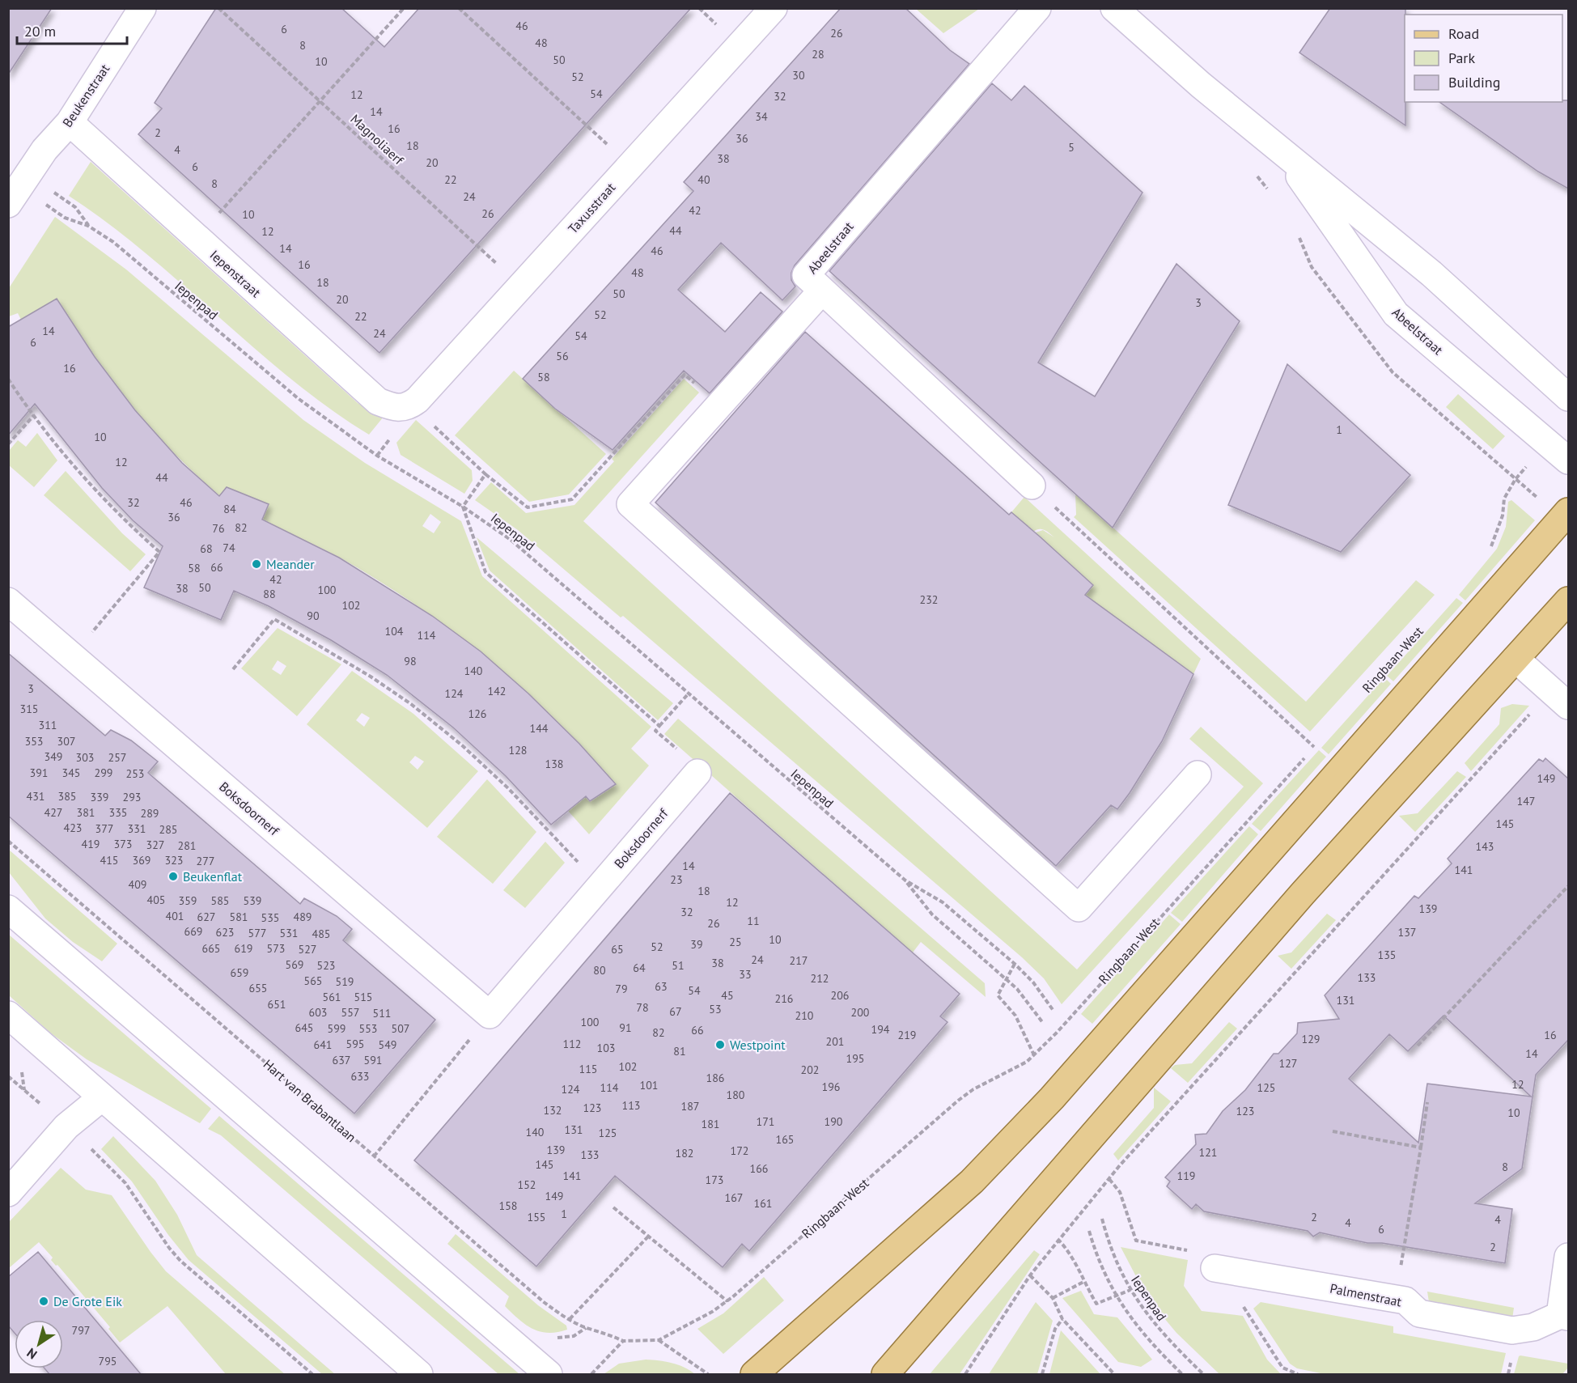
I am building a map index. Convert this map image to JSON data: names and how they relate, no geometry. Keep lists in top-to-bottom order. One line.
{"streets":{"street":["Beukenstraat","Taxusstraat","Abeelstraat","Iepenstraat","Boksdoornerf","Palmenstraat"],"path":["Magnoliaerf","Iepenpad","Ringbaan-West","Hart van Brabantlaan"]},"crossings":[["Beukenstraat","Iepenstraat"],["Magnoliaerf","Taxusstraat"],["Taxusstraat","Iepenstraat"],["Ringbaan-West","Hart van Brabantlaan"]],"places":["Meander","Beukenflat","Westpoint","De Grote Eik"],"house_numbers":["46","6","26","48","8","28","50","10","30","52","54","12","32","14","34","16","2","36","18","5","4","38","20","6","22","40","8","24","42","26","10","44","12","14","46","16","48","18","50","20","3","52","22","14","24","54","6","56","16","58","1","10","12","44","32","46","84","36","82","76","74","68","66","58","42","50","38","100","88","232","102","90","104","114","98","140","3","142","124","315","126","311","144","353","307","128","349","303","257","138","391","345","299","253","149","431","385","339","293","147","427","381","335","289","145","423","377","331","285","419","373","327","281","143","415","369","323","277","14","141","23","409","18","405","359","585","539","12","139","32","401","627","581","489","535","11","26","669","623","137","577","531","485","10","25","39","52","665","619","573","527","65","135","24","217","38","569","523","51","64","80","659","33","133","212","565","519","63","655","79","54","45","206","561","515","216","131","651","78","53","67","603","557","200","511","210","100","645","91","599","553","507","194","66","82","219","16","129","201","595","112","641","549","103","81","14","195","637","591","127","102","115","202","633","186","12","101","196","114","125","124","180","113","187","123","132","123","10","171","190","181","131","140","125","165","139","172","121","182","133","145","8","166","141","119","173","152","149","167","161","158","1","155","2","4","4","6","2","797","795"],"legend":["Road","Park","Building"],"scale_bar":"20 m","north":"bottom left"}
